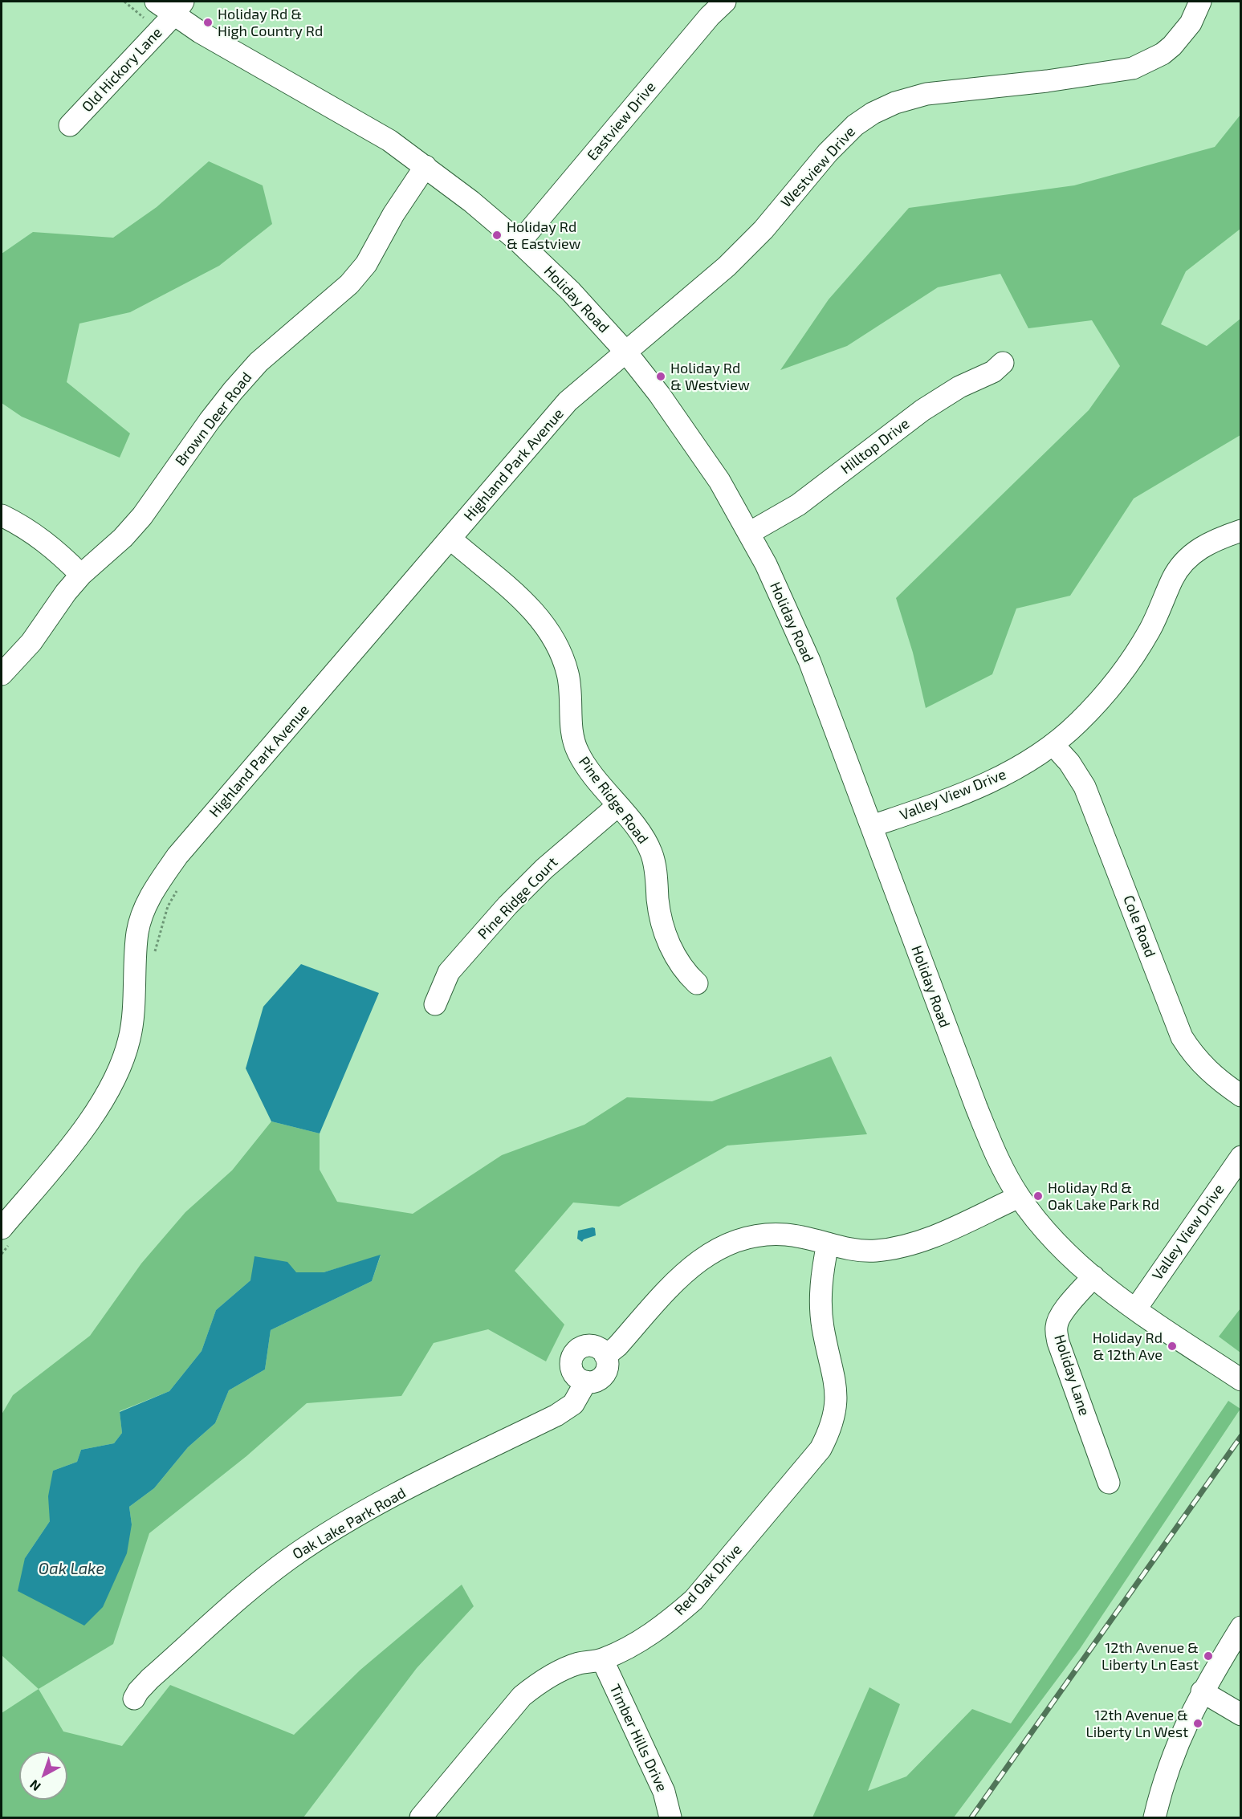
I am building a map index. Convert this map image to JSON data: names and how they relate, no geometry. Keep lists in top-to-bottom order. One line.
{"streets":{"street":["Old Hickory Lane","Eastview Drive","Westview Drive","Holiday Road","Brown Deer Road","Hilltop Drive","Highland Park Avenue","Valley View Drive","Pine Ridge Road","Pine Ridge Court","Cole Road","Holiday Lane","Oak Lake Park Road","Red Oak Drive","Timber Hills Drive"]},"crossings":[["Old Hickory Lane","Holiday Road"],["Eastview Drive","Holiday Road"],["Westview Drive","Holiday Road"],["Westview Drive","Highland Park Avenue"],["Holiday Road","Brown Deer Road"],["Holiday Road","Hilltop Drive"],["Holiday Road","Highland Park Avenue"],["Holiday Road","Valley View Drive"],["Holiday Road","Holiday Lane"],["Highland Park Avenue","Pine Ridge Road"],["Valley View Drive","Cole Road"],["Pine Ridge Road","Pine Ridge Court"],["Red Oak Drive","Timber Hills Drive"]],"water":["Oak Lake"],"places":["Holiday Rd & High Country Rd","Holiday Rd & Eastview","Holiday Rd & Westview","Holiday Rd & Oak Lake Park Rd","Holiday Rd & 12th Ave","12th Avenue & Liberty Ln East","12th Avenue & Liberty Ln West"],"north":"bottom left"}
